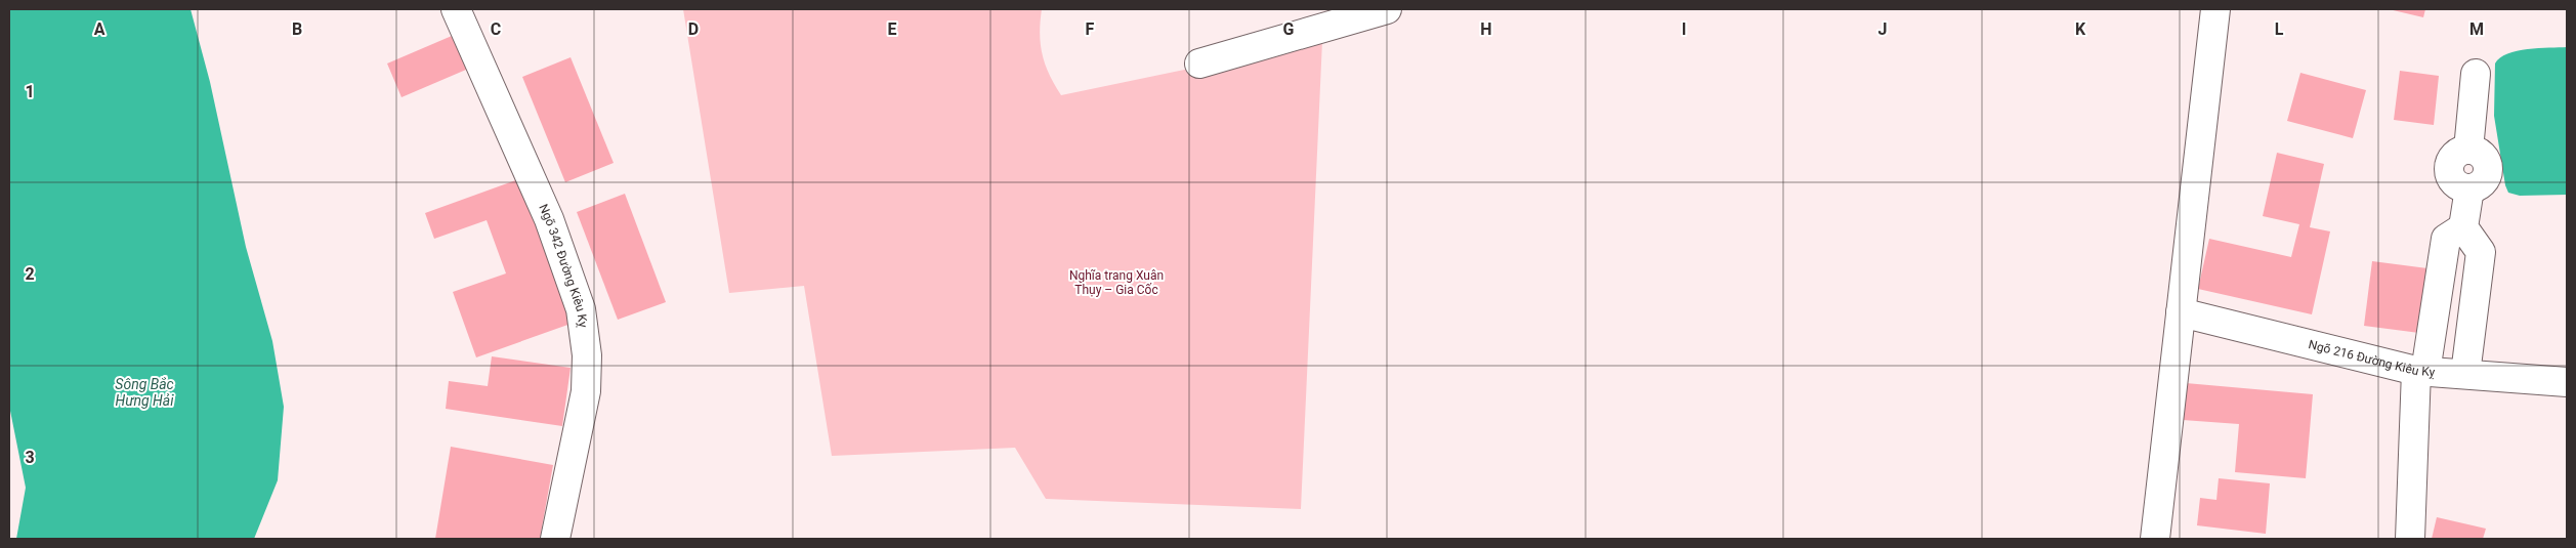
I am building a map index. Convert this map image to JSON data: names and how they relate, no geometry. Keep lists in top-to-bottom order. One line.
{"streets":{"street":["Ngõ 342 Đường Kiêu Kỵ","Ngõ 216 Đường Kiêu Kỵ"]},"water":["Sông Bắc Hưng Hải"],"parks":["Nghĩa trang Xuân Thụy – Gia Cốc"],"grid":{"columns":["A","B","C","D","E","F","G","H","I","J","K","L","M"],"rows":["1","2","3"]}}
